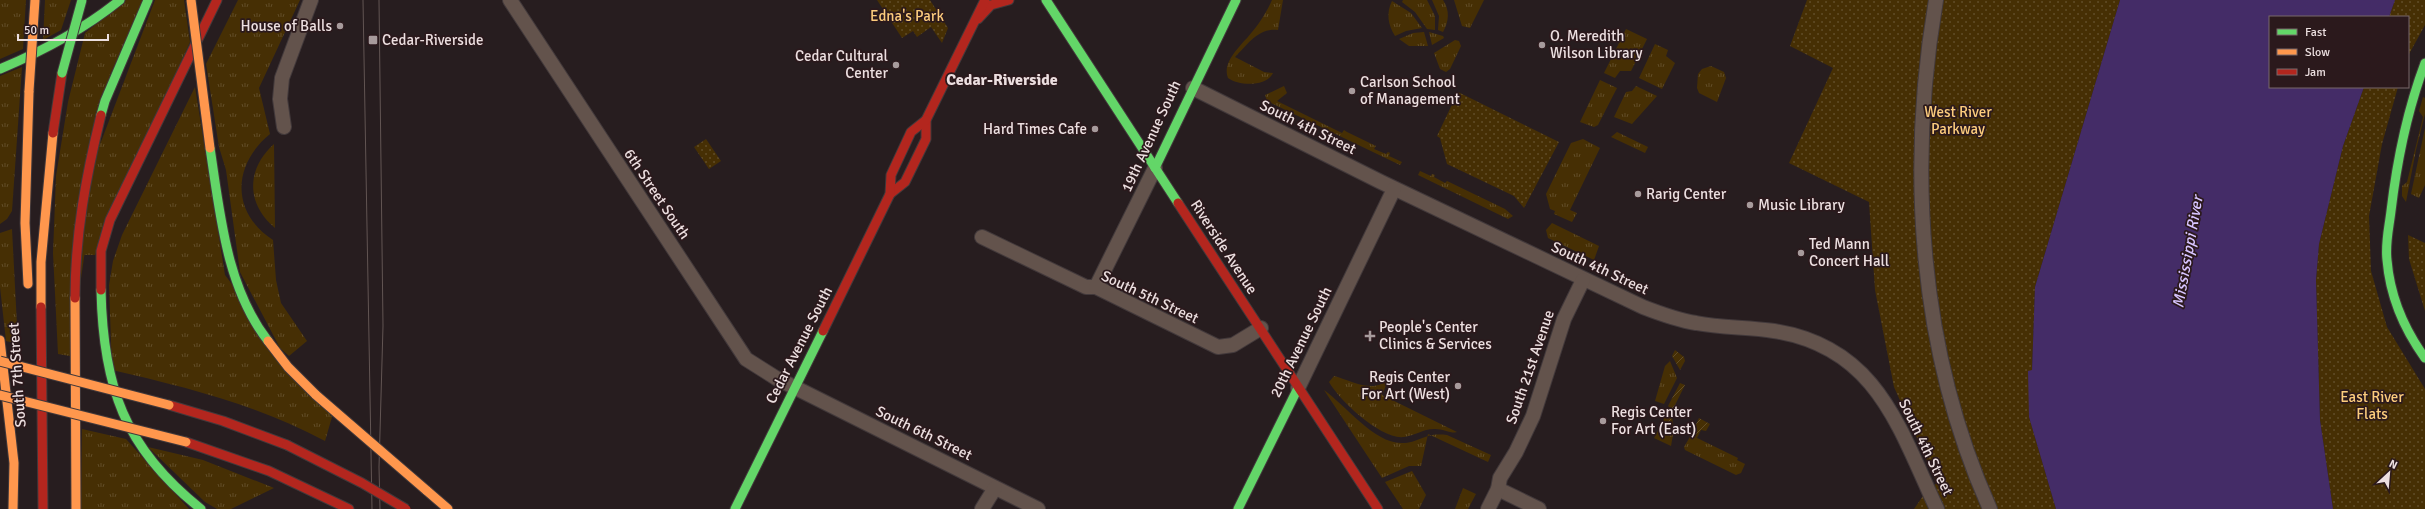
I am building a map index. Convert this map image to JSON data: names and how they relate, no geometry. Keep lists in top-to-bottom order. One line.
{"streets":{"main road":["19th Avenue South","Riverside Avenue","20th Avenue South","Cedar Avenue South","South 7th Street"],"street":["South 4th Street","6th Street South","South 5th Street","South 21st Avenue","South 6th Street"]},"crossings":[["South 4th Street","19th Avenue South"],["South 4th Street","20th Avenue South"],["South 4th Street","South 21st Avenue"],["19th Avenue South","Riverside Avenue"],["19th Avenue South","South 5th Street"],["6th Street South","Cedar Avenue South"],["6th Street South","South 6th Street"],["Riverside Avenue","South 5th Street"],["Riverside Avenue","20th Avenue South"],["Cedar Avenue South","South 6th Street"]],"districts":["Cedar-Riverside"],"water":["Mississippi River"],"parks":["Edna's Park","West River Parkway","East River Flats"],"places":{"other":["House of Balls","O. Meredith Wilson Library","Cedar Cultural Center","Carlson School of Management","Hard Times Cafe","Rarig Center","Music Library","Ted Mann Concert Hall","Regis Center For Art (West)","Regis Center For Art (East)"],"transit":["Cedar-Riverside"],"health":["People's Center Clinics & Services"]},"legend":["Fast","Slow","Jam"],"scale_bar":"50 m","north":"top right"}
